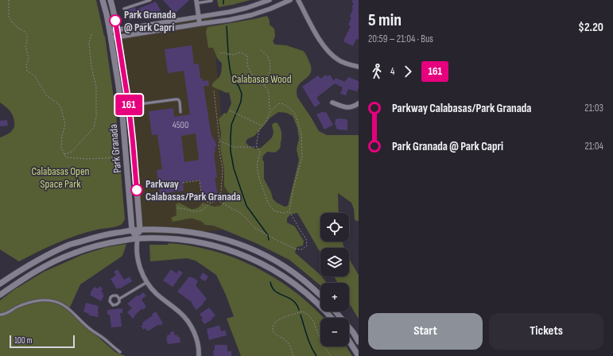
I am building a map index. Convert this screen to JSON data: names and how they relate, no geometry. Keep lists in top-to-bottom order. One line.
{"streets":{"street":["Park Granada"]},"parks":["Calabasas Wood","Calabasas Open Space Park"],"places":["Park Granada @ Park Capri","Parkway Calabasas/Park Granada"],"lines":["bus line 161"],"house_numbers":["4500"],"scale_bar":"100 m","page":{"on_map":"161","heading":["5 min","20:59 – 21:04 · Bus","$2.20"],"legs":["4","161"],"list":[{"name":"Parkway Calabasas/Park Granada","value":"21:03"},{"name":"Park Granada @ Park Capri","value":"21:04"}],"map_buttons":["+","−"],"buttons":["Start","Tickets"],"scale":"100 m"}}
